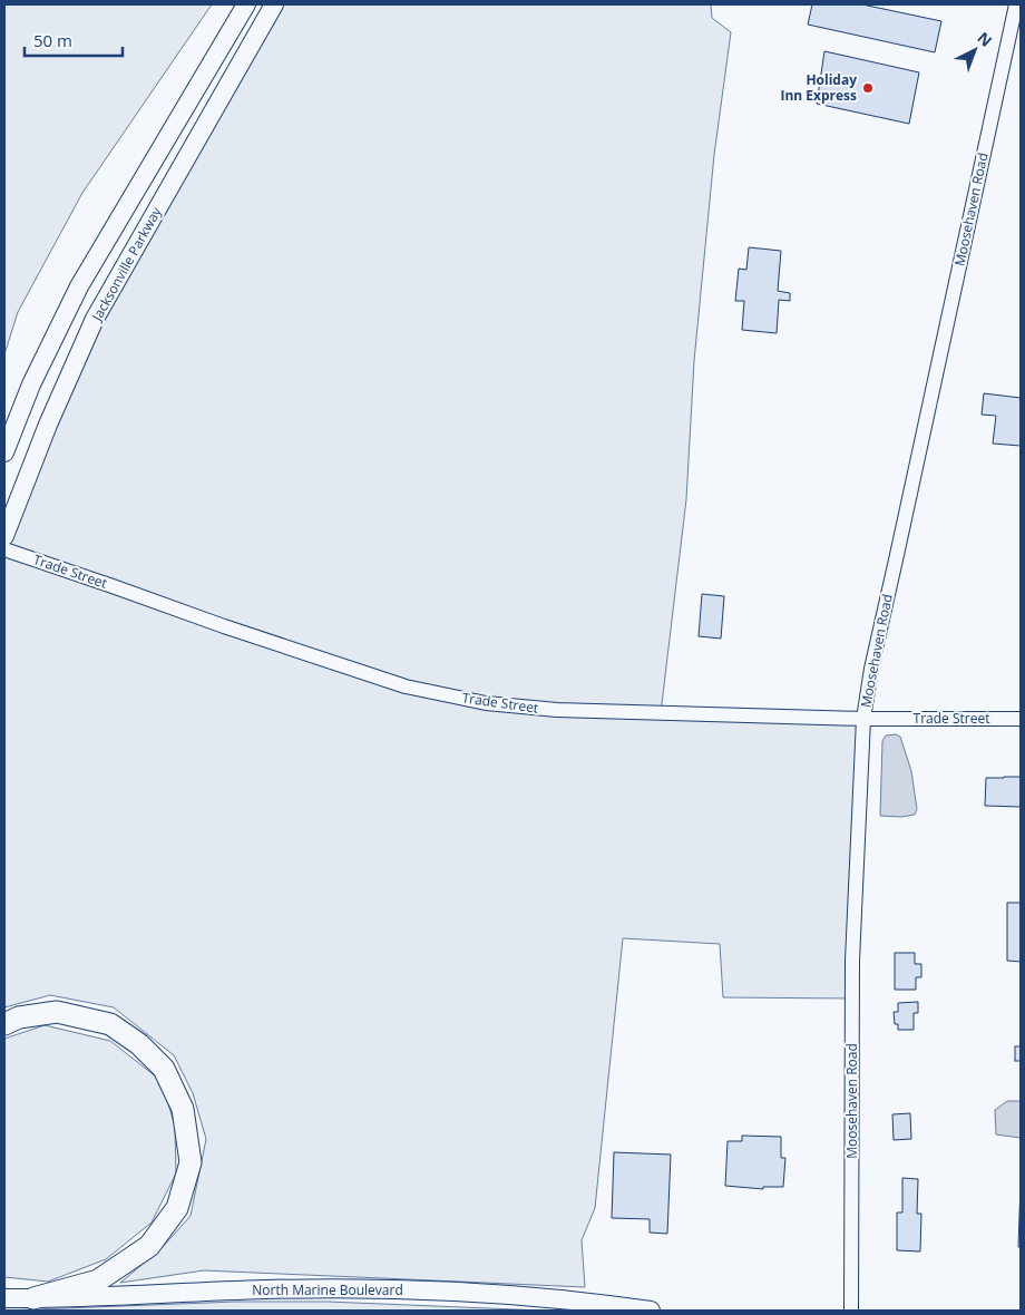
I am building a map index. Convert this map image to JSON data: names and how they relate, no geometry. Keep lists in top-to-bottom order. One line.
{"streets":{"main road":["Jacksonville Parkway","North Marine Boulevard"],"street":["Moosehaven Road","Trade Street"]},"crossings":[["Moosehaven Road","Trade Street"]],"places":["Holiday Inn Express"],"scale_bar":"50 m","north":"top right"}
